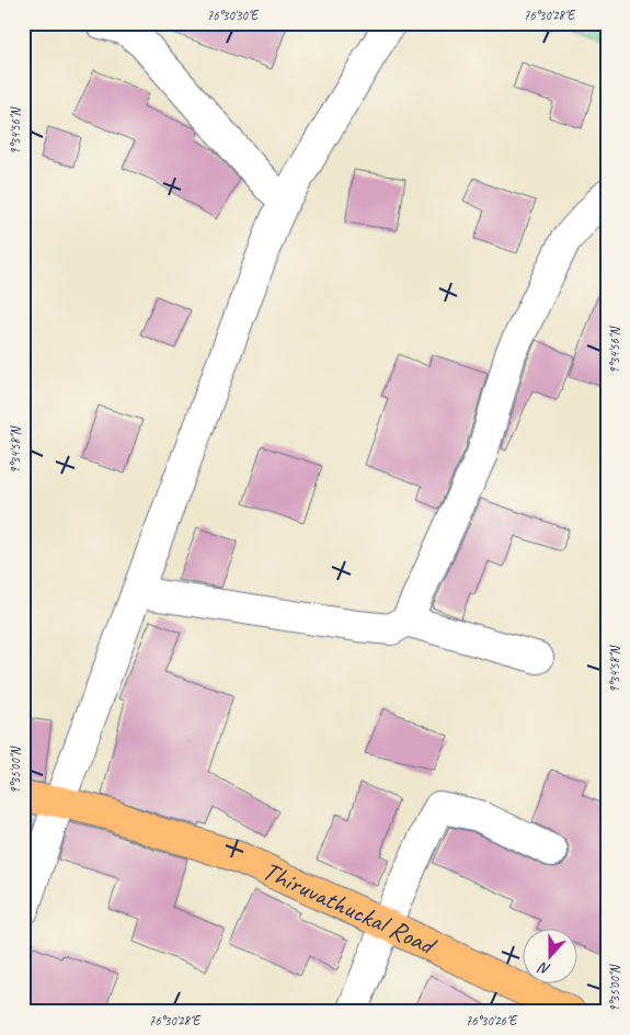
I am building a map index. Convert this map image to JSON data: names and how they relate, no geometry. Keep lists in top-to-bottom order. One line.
{"streets":{"main road":["Thiruvathuckal Road"]},"north":"bottom","coordinates":["76°30'30\"E","76°30'28\"E","9°34'56\"N","9°34'58\"N","9°35'00\"N","76°30'26\"E"]}
